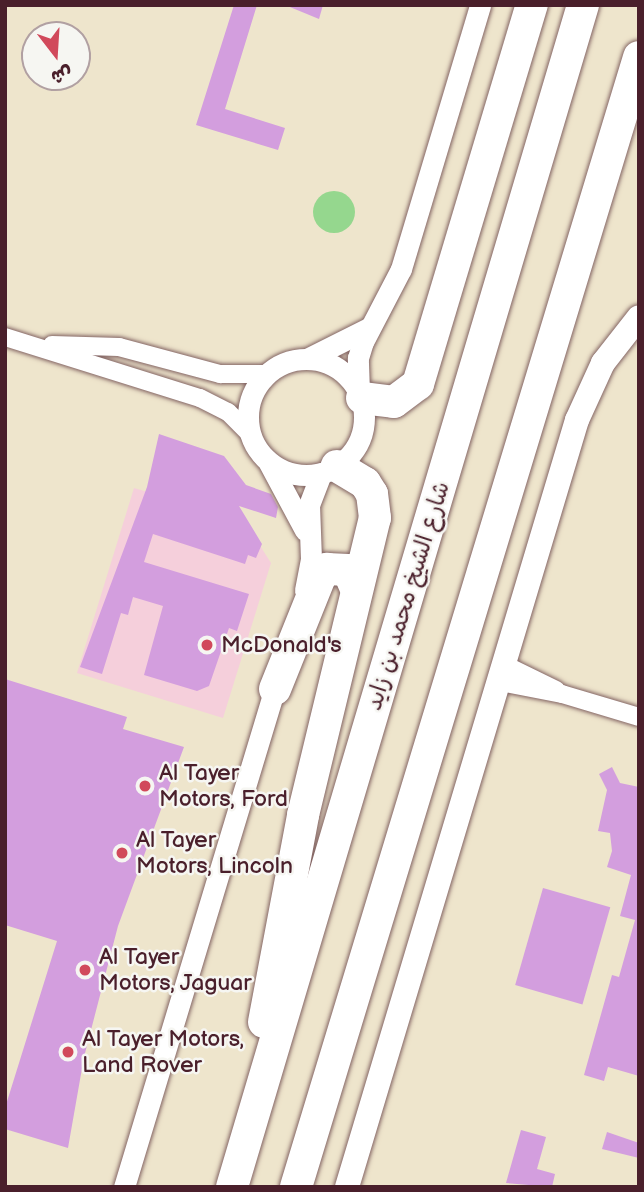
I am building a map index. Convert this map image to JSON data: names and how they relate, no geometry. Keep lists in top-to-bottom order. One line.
{"streets":{"highway":["شارع الشيخ محمد بن زايد"]},"places":["McDonald's","Al Tayer Motors, Ford","Al Tayer Motors, Lincoln","Al Tayer Motors, Jaguar","Al Tayer Motors, Land Rover"],"north":"bottom"}
